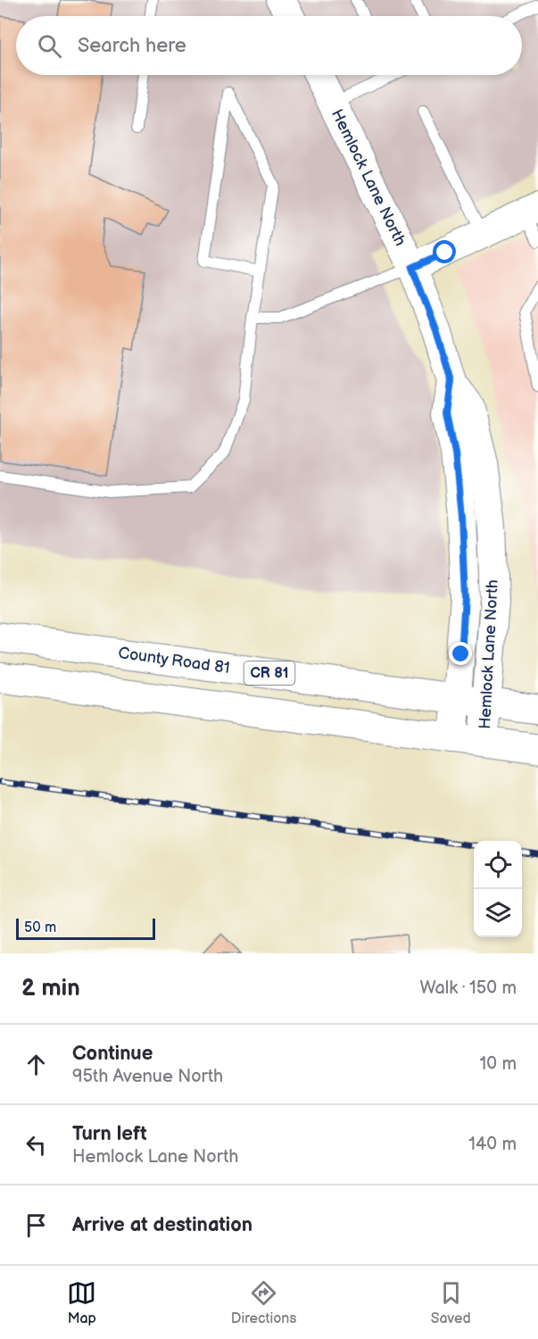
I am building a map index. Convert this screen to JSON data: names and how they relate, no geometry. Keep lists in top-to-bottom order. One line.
{"streets":{"highway":["County Road 81","CR 81"],"street":["Hemlock Lane North"]},"crossings":[["Hemlock Lane North","County Road 81"]],"scale_bar":"50 m","page":{"search":"Search here","scale":"50 m","heading":["2 min","Walk · 150 m"],"list":[["Continue","95th Avenue North","10 m"],["Turn left","Hemlock Lane North","140 m"],"Arrive at destination"],"nav":["Map","Directions","Saved"]}}
